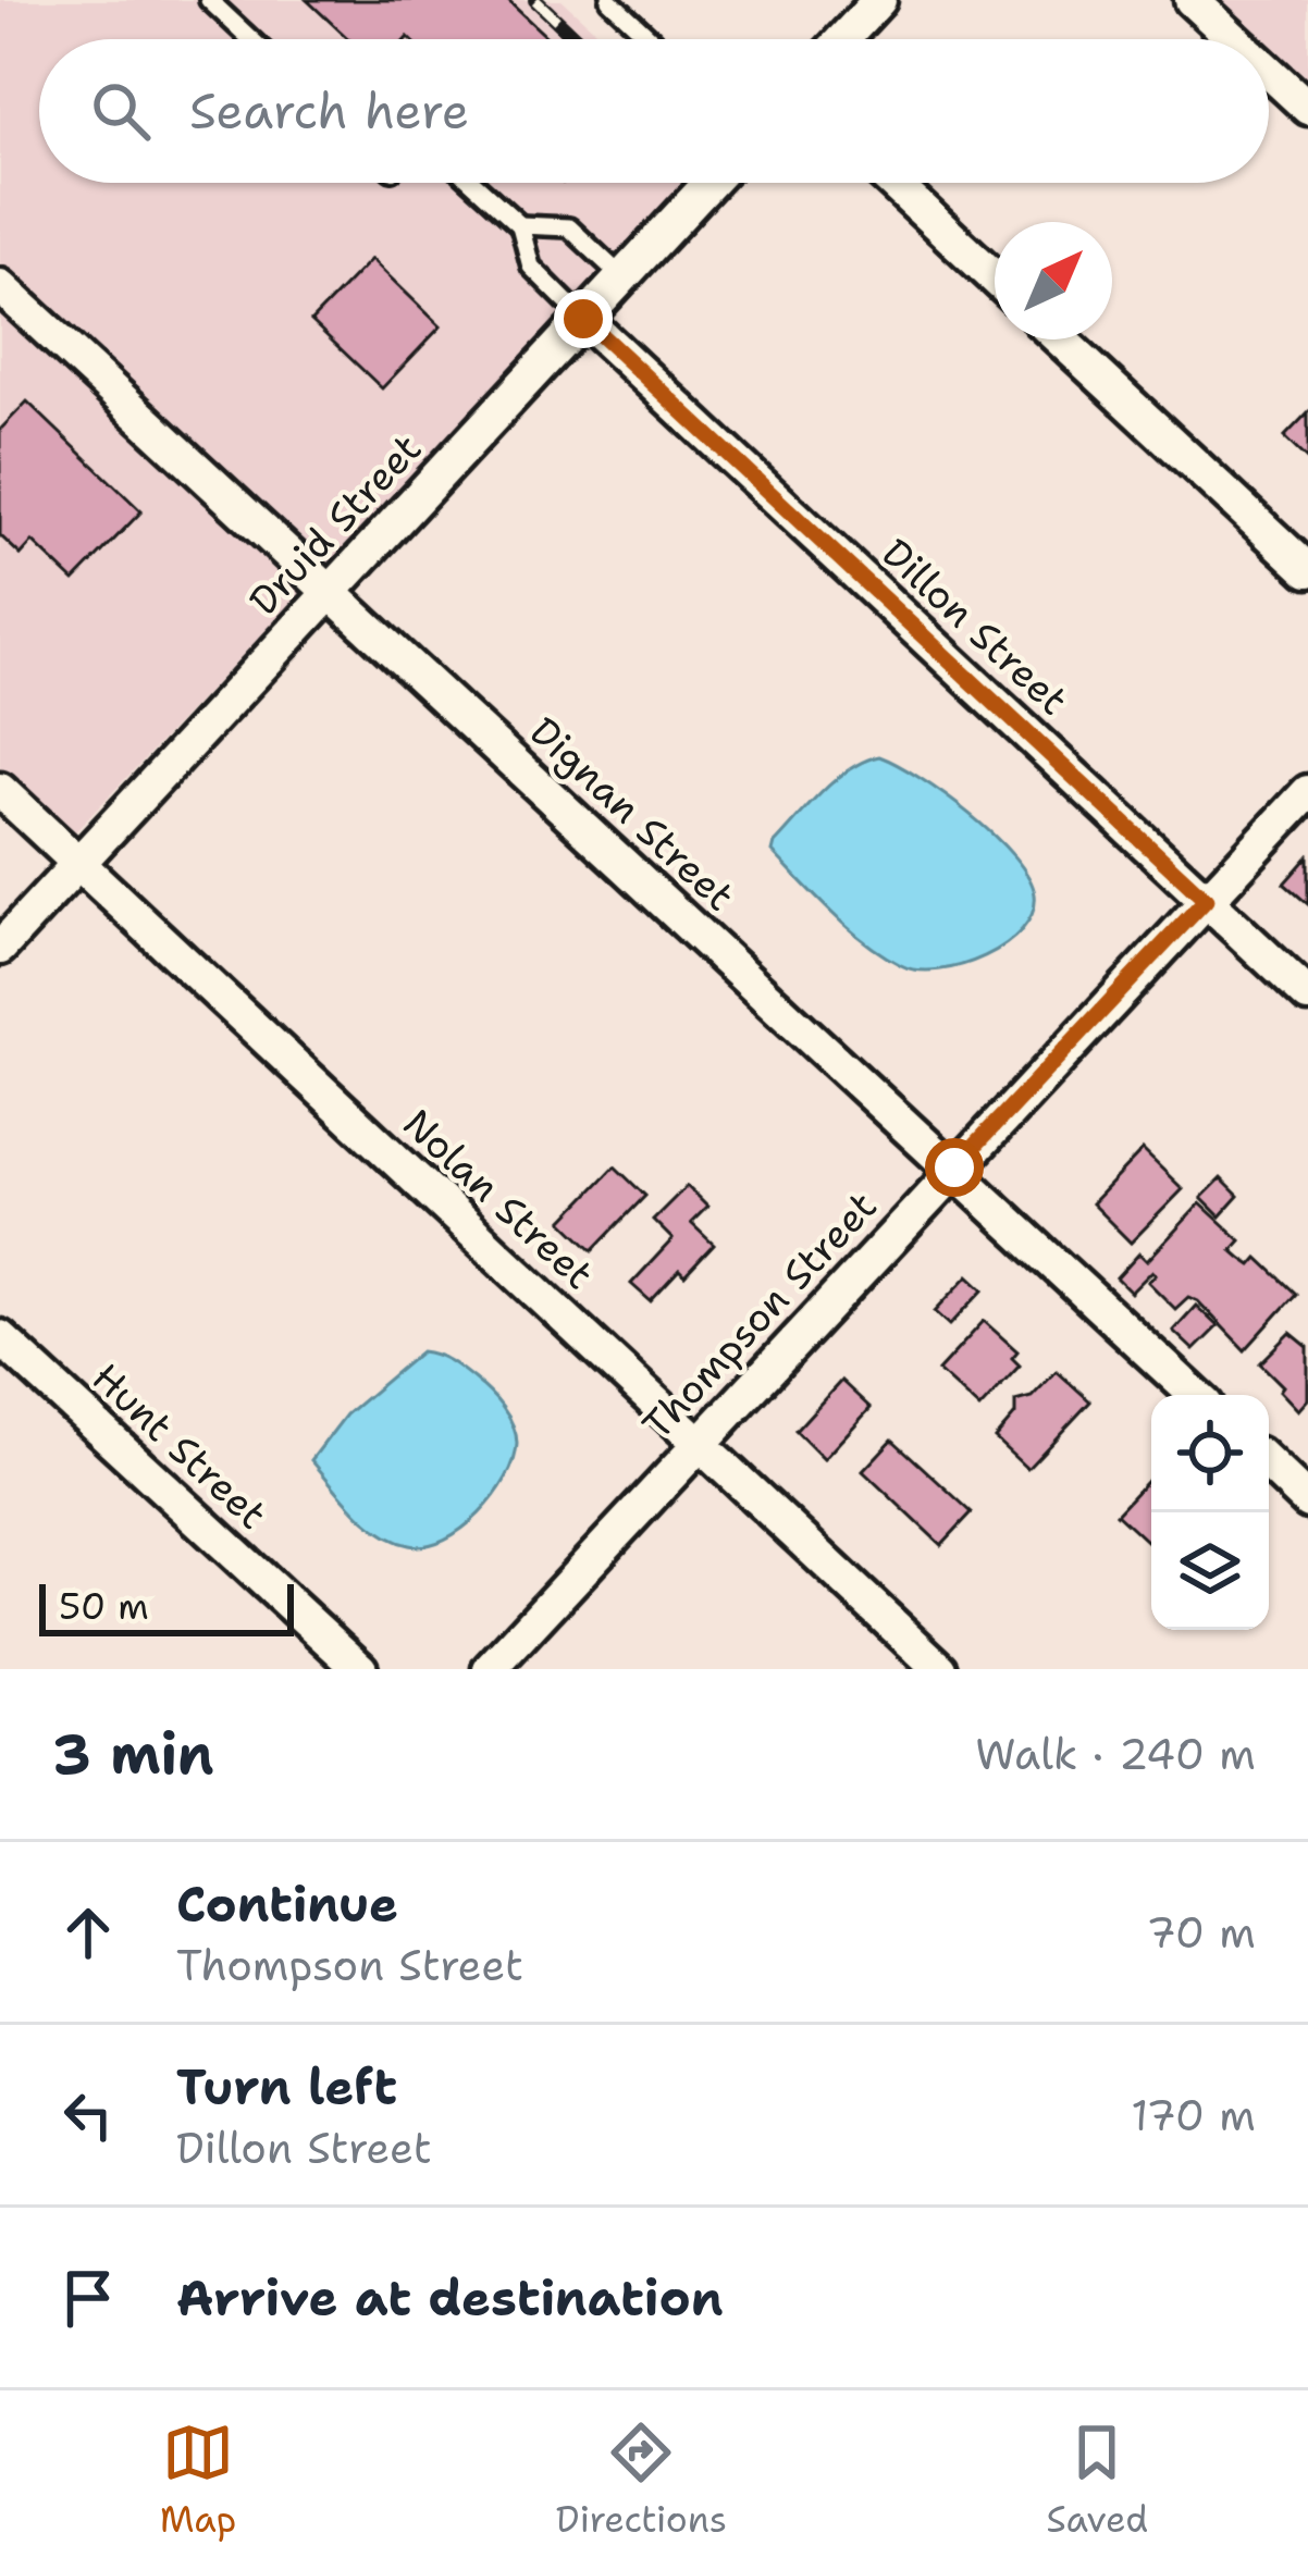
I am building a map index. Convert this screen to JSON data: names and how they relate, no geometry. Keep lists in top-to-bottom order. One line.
{"streets":{"street":["Druid Street","Dillon Street","Dignan Street","Nolan Street","Thompson Street","Hunt Street"]},"crossings":[["Druid Street","Dillon Street"],["Druid Street","Dignan Street"],["Druid Street","Nolan Street"],["Dillon Street","Thompson Street"],["Dignan Street","Thompson Street"],["Nolan Street","Thompson Street"]],"scale_bar":"50 m","north":"top right","page":{"search":"Search here","scale":"50 m","heading":["3 min","Walk · 240 m"],"list":[["Continue","Thompson Street","70 m"],["Turn left","Dillon Street","170 m"],"Arrive at destination"],"nav":["Map","Directions","Saved"]}}
